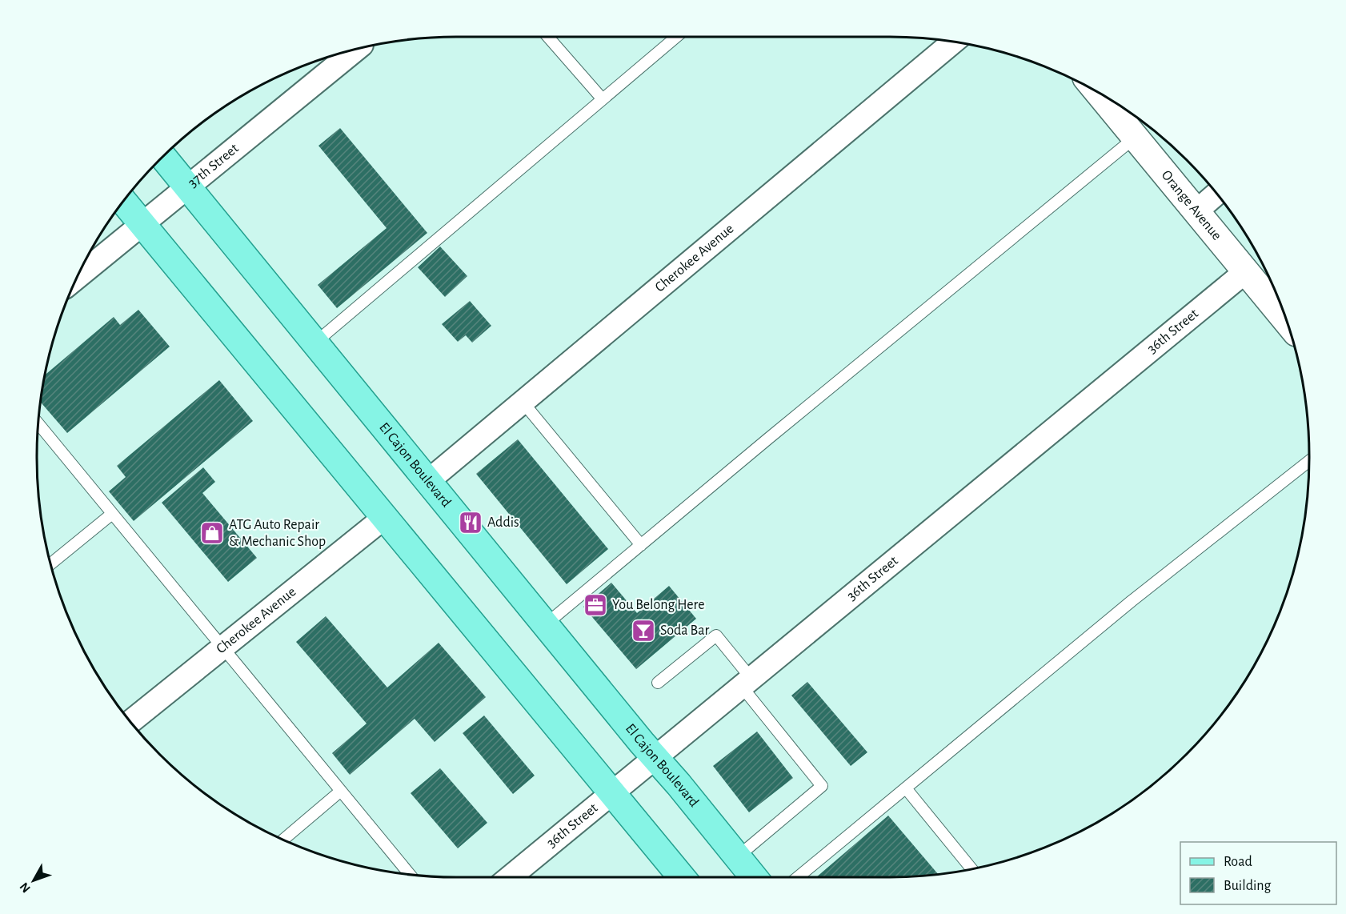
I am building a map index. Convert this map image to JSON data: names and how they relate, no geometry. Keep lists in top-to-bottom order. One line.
{"streets":{"main road":["Orange Avenue","El Cajon Boulevard"],"street":["37th Street","Cherokee Avenue","36th Street"]},"crossings":[["37th Street","El Cajon Boulevard"],["Orange Avenue","36th Street"],["Cherokee Avenue","El Cajon Boulevard"],["36th Street","El Cajon Boulevard"]],"places":{"restaurant":["Addis"],"shop":["ATG Auto Repair & Mechanic Shop"],"office":["You Belong Here"],"bar":["Soda Bar"]},"legend":["Road","Building"],"north":"bottom left"}
